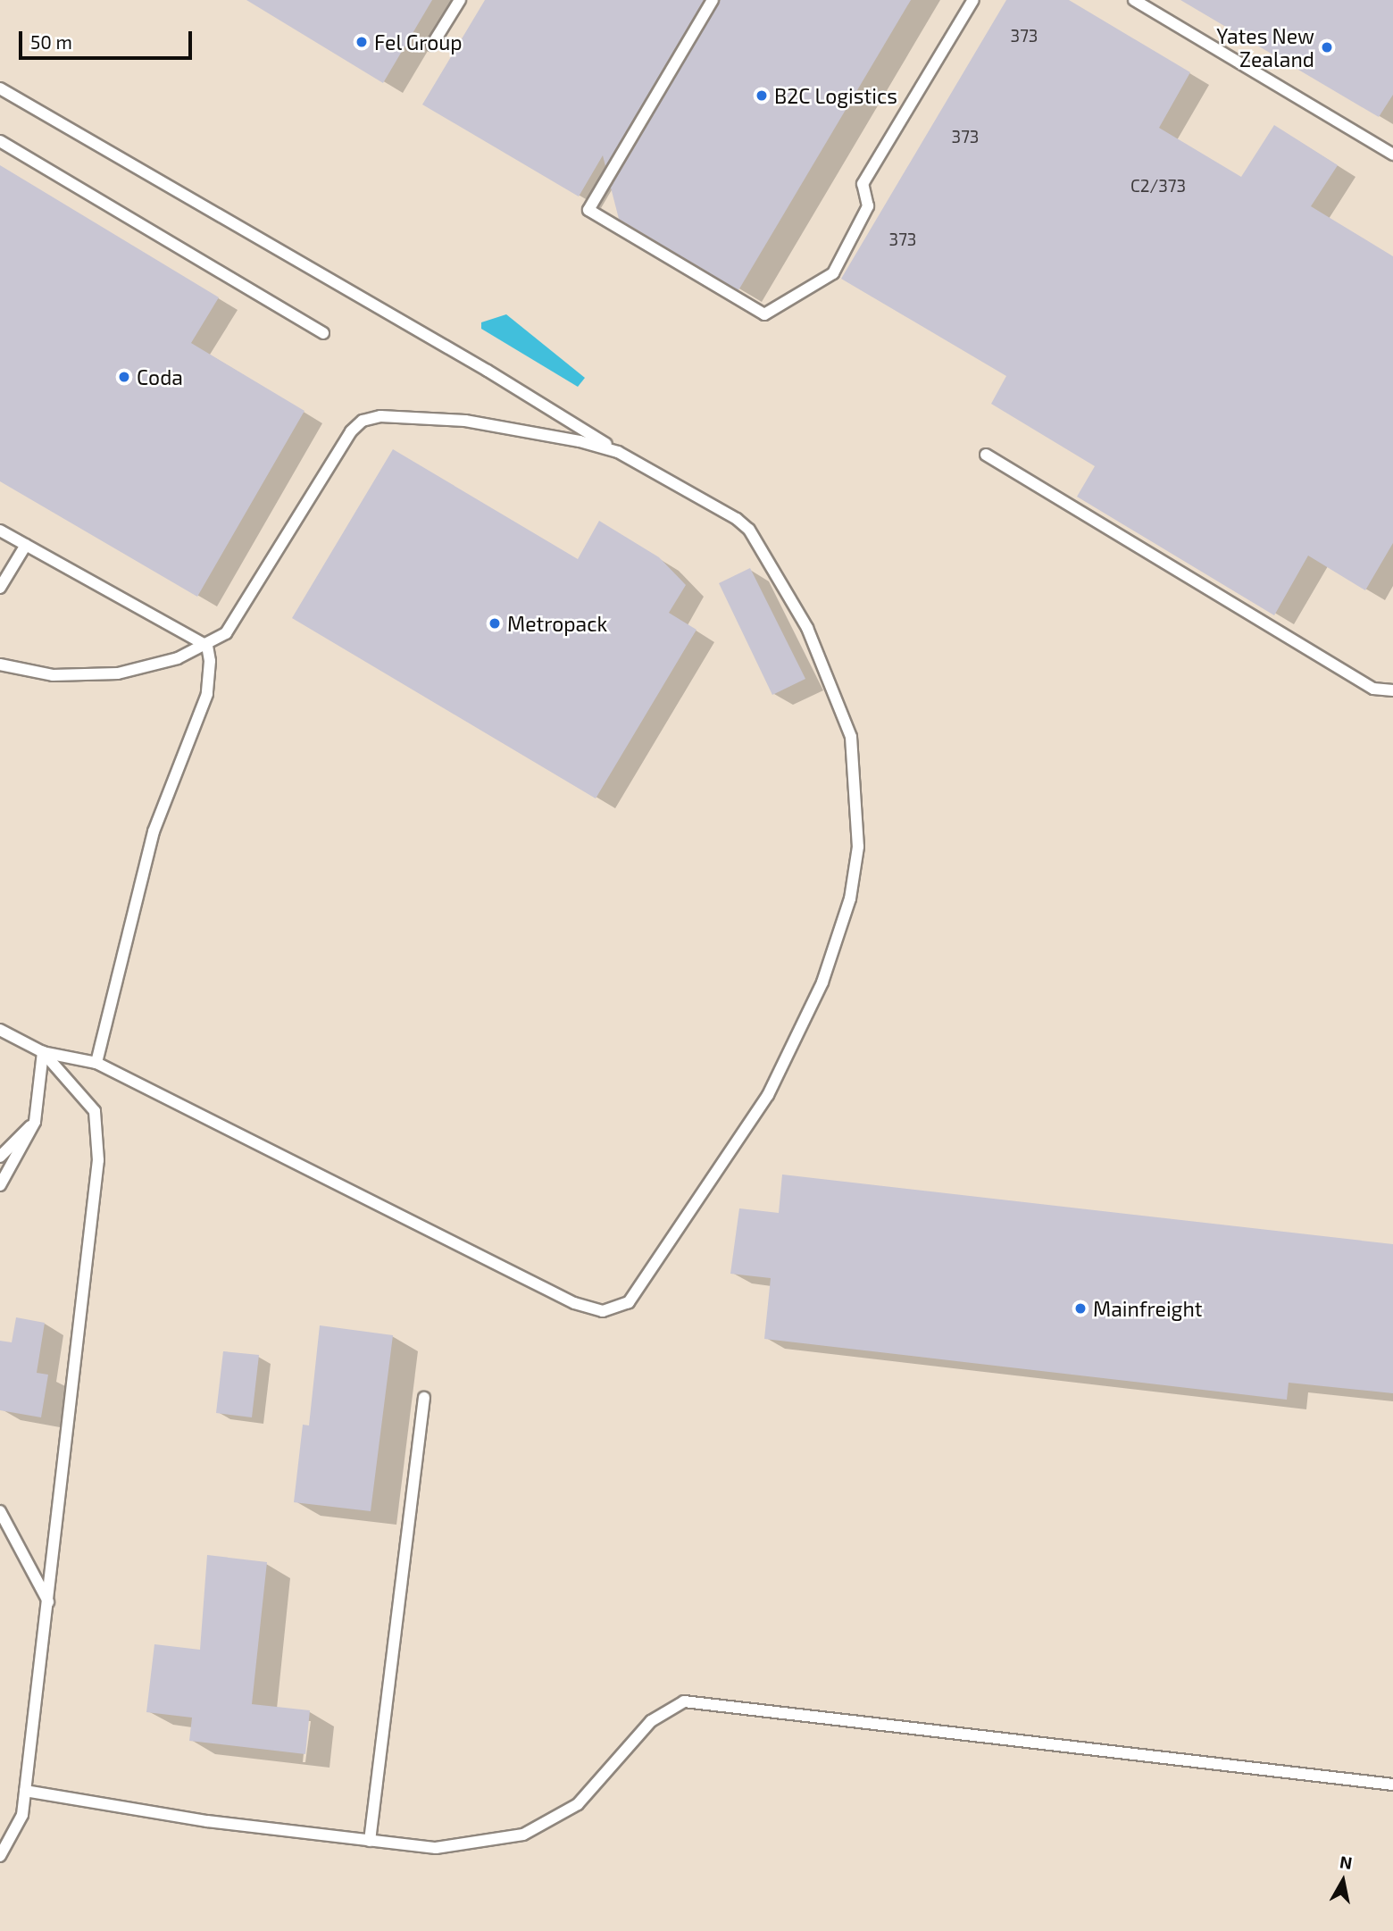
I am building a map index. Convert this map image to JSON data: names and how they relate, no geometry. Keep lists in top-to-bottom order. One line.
{"places":["Fel Group","Yates New Zealand","B2C Logistics","Coda","Metropack","Mainfreight"],"house_numbers":["373","373","C2/373","373"],"scale_bar":"50 m","north":"top"}
